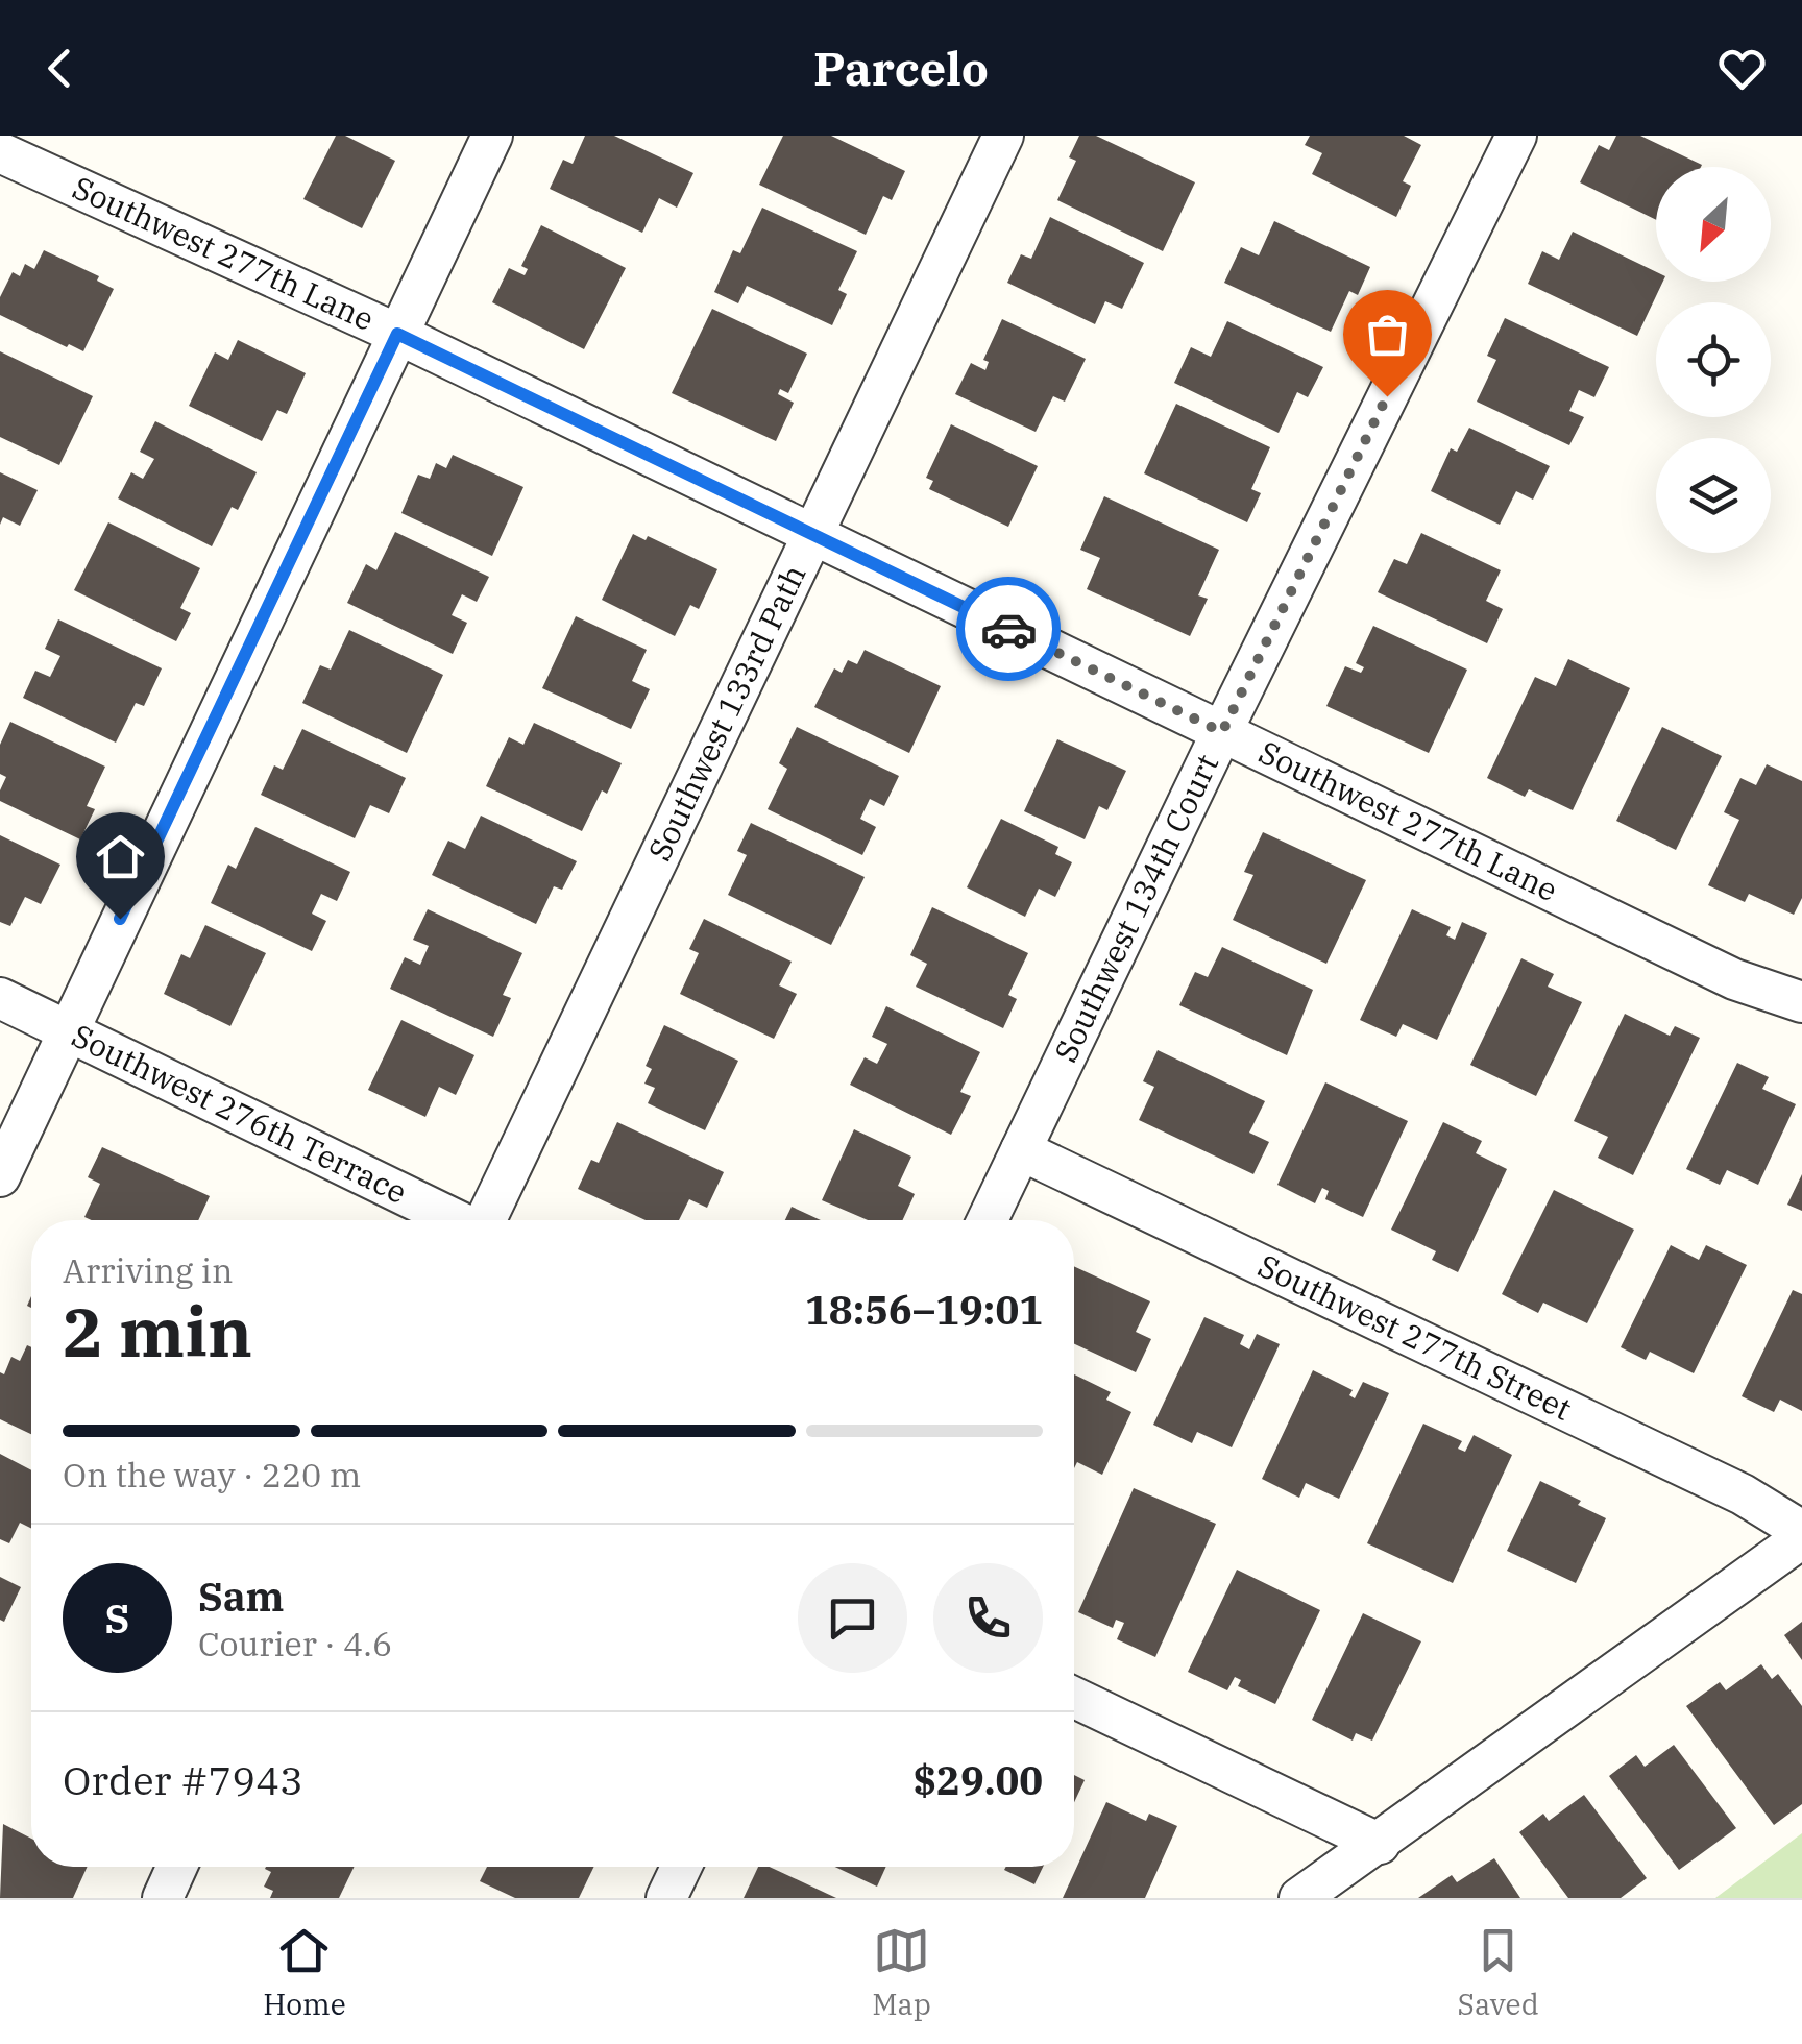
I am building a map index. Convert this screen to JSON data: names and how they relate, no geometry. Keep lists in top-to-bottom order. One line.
{"streets":{"street":["Southwest 277th Lane","Southwest 133rd Path","Southwest 134th Court","Southwest 276th Terrace","Southwest 277th Street"]},"crossings":[["Southwest 277th Lane","Southwest 133rd Path"],["Southwest 277th Lane","Southwest 134th Court"],["Southwest 134th Court","Southwest 277th Street"]],"north":"bottom left","page":{"header":"Parcelo","heading":["2 min","Arriving in","18:56–19:01"],"panel":["Sam","Courier · 4.6","Order #7943","$29.00"],"bar":"On the way · 220 m","round":"S","tabs":["Home","Map","Saved"]}}
